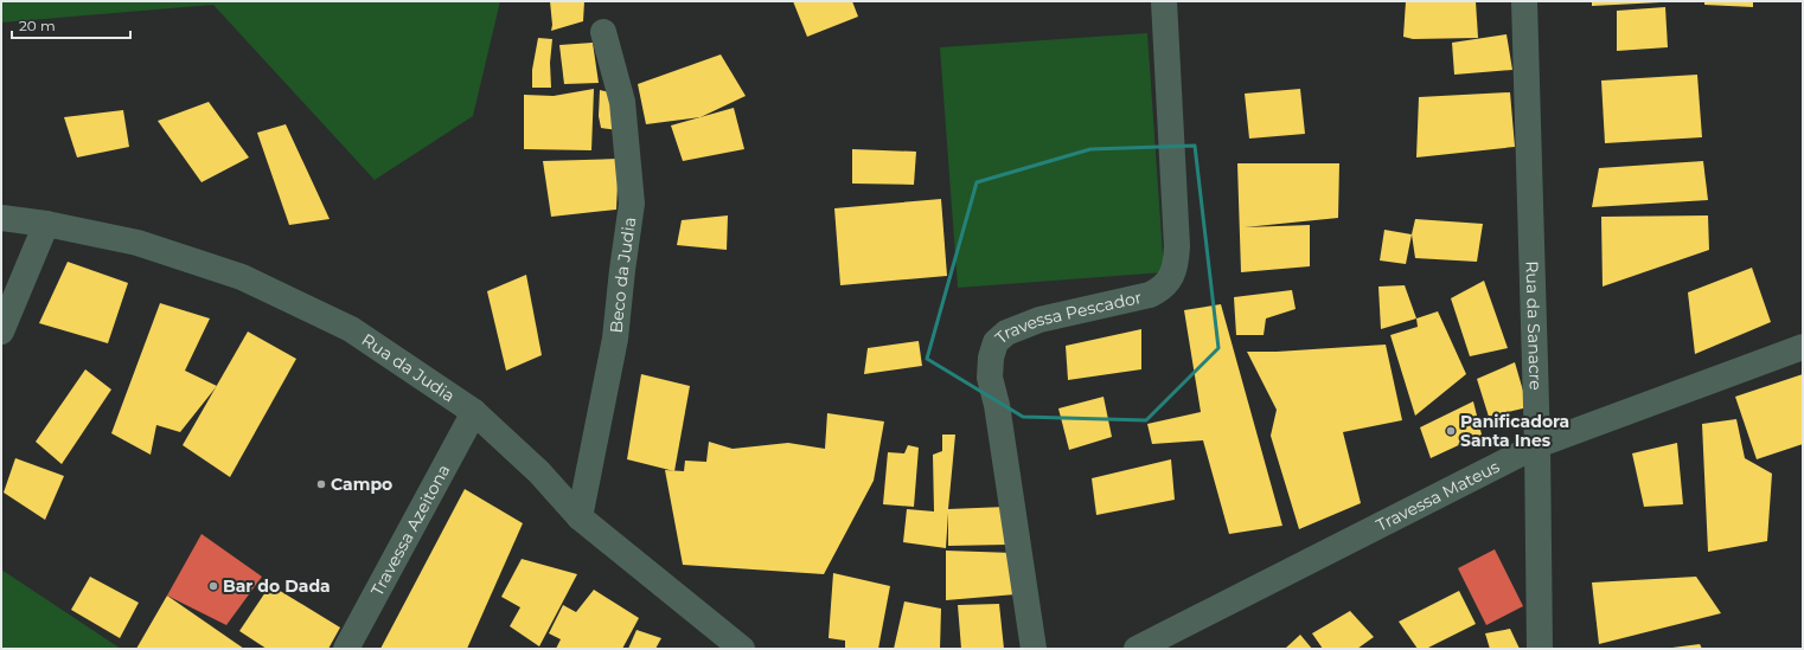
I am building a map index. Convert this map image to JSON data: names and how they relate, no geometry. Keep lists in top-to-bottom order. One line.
{"streets":{"street":["Beco da Judia","Travessa Pescador","Rua da Sanacre","Rua da Judia","Travessa Mateus","Travessa Azeitona"]},"crossings":[["Beco da Judia","Rua da Judia"],["Rua da Sanacre","Travessa Mateus"],["Rua da Judia","Travessa Azeitona"]],"places":["Panificadora Santa Ines","Campo","Bar do Dada"],"scale_bar":"20 m"}
